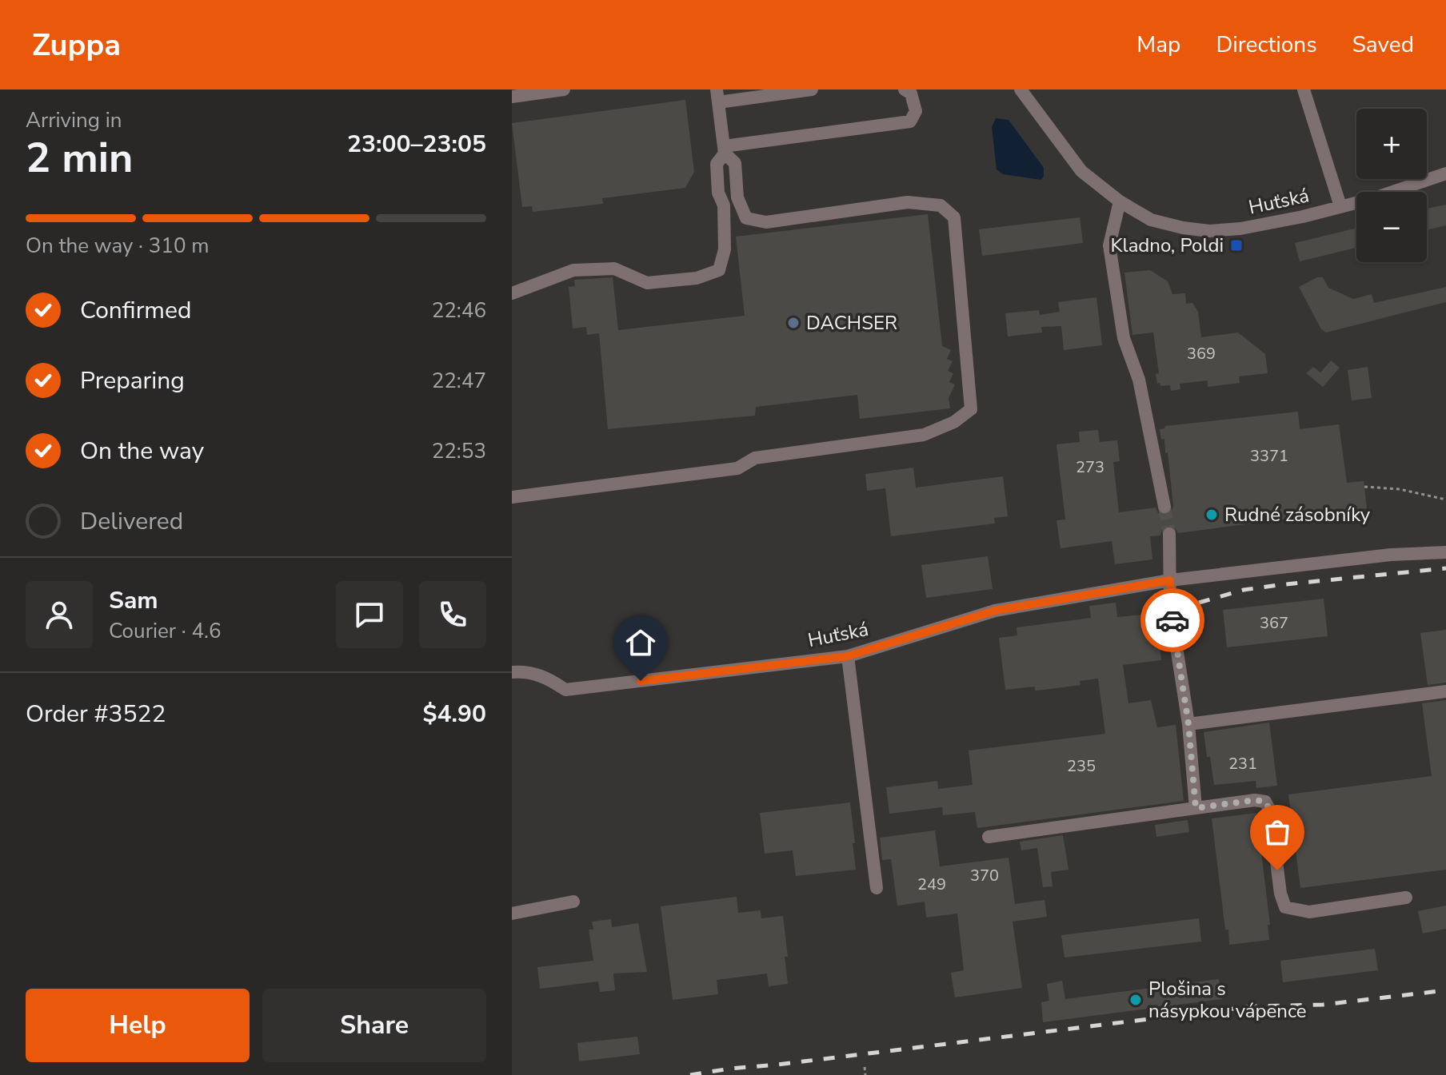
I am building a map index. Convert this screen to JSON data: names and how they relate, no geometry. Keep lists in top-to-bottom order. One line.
{"streets":{"street":["Huťská"]},"places":{"transit":["Kladno, Poldi"],"other":["DACHSER","Rudné zásobníky","Plošina s násypkou vápence"]},"house_numbers":["369","3371","273","367","231","235","370","249"],"page":{"header":"Zuppa","nav":["Map","Directions","Saved"],"heading":["2 min","Arriving in","23:00–23:05"],"panel":["Sam","Courier · 4.6","Order #3522","$4.90"],"map_buttons":["+","−"],"bar":"On the way · 310 m","list":[["Confirmed","22:46"],["Preparing","22:47"],["On the way","22:53"],"Delivered"],"buttons":["Help","Share"]}}
